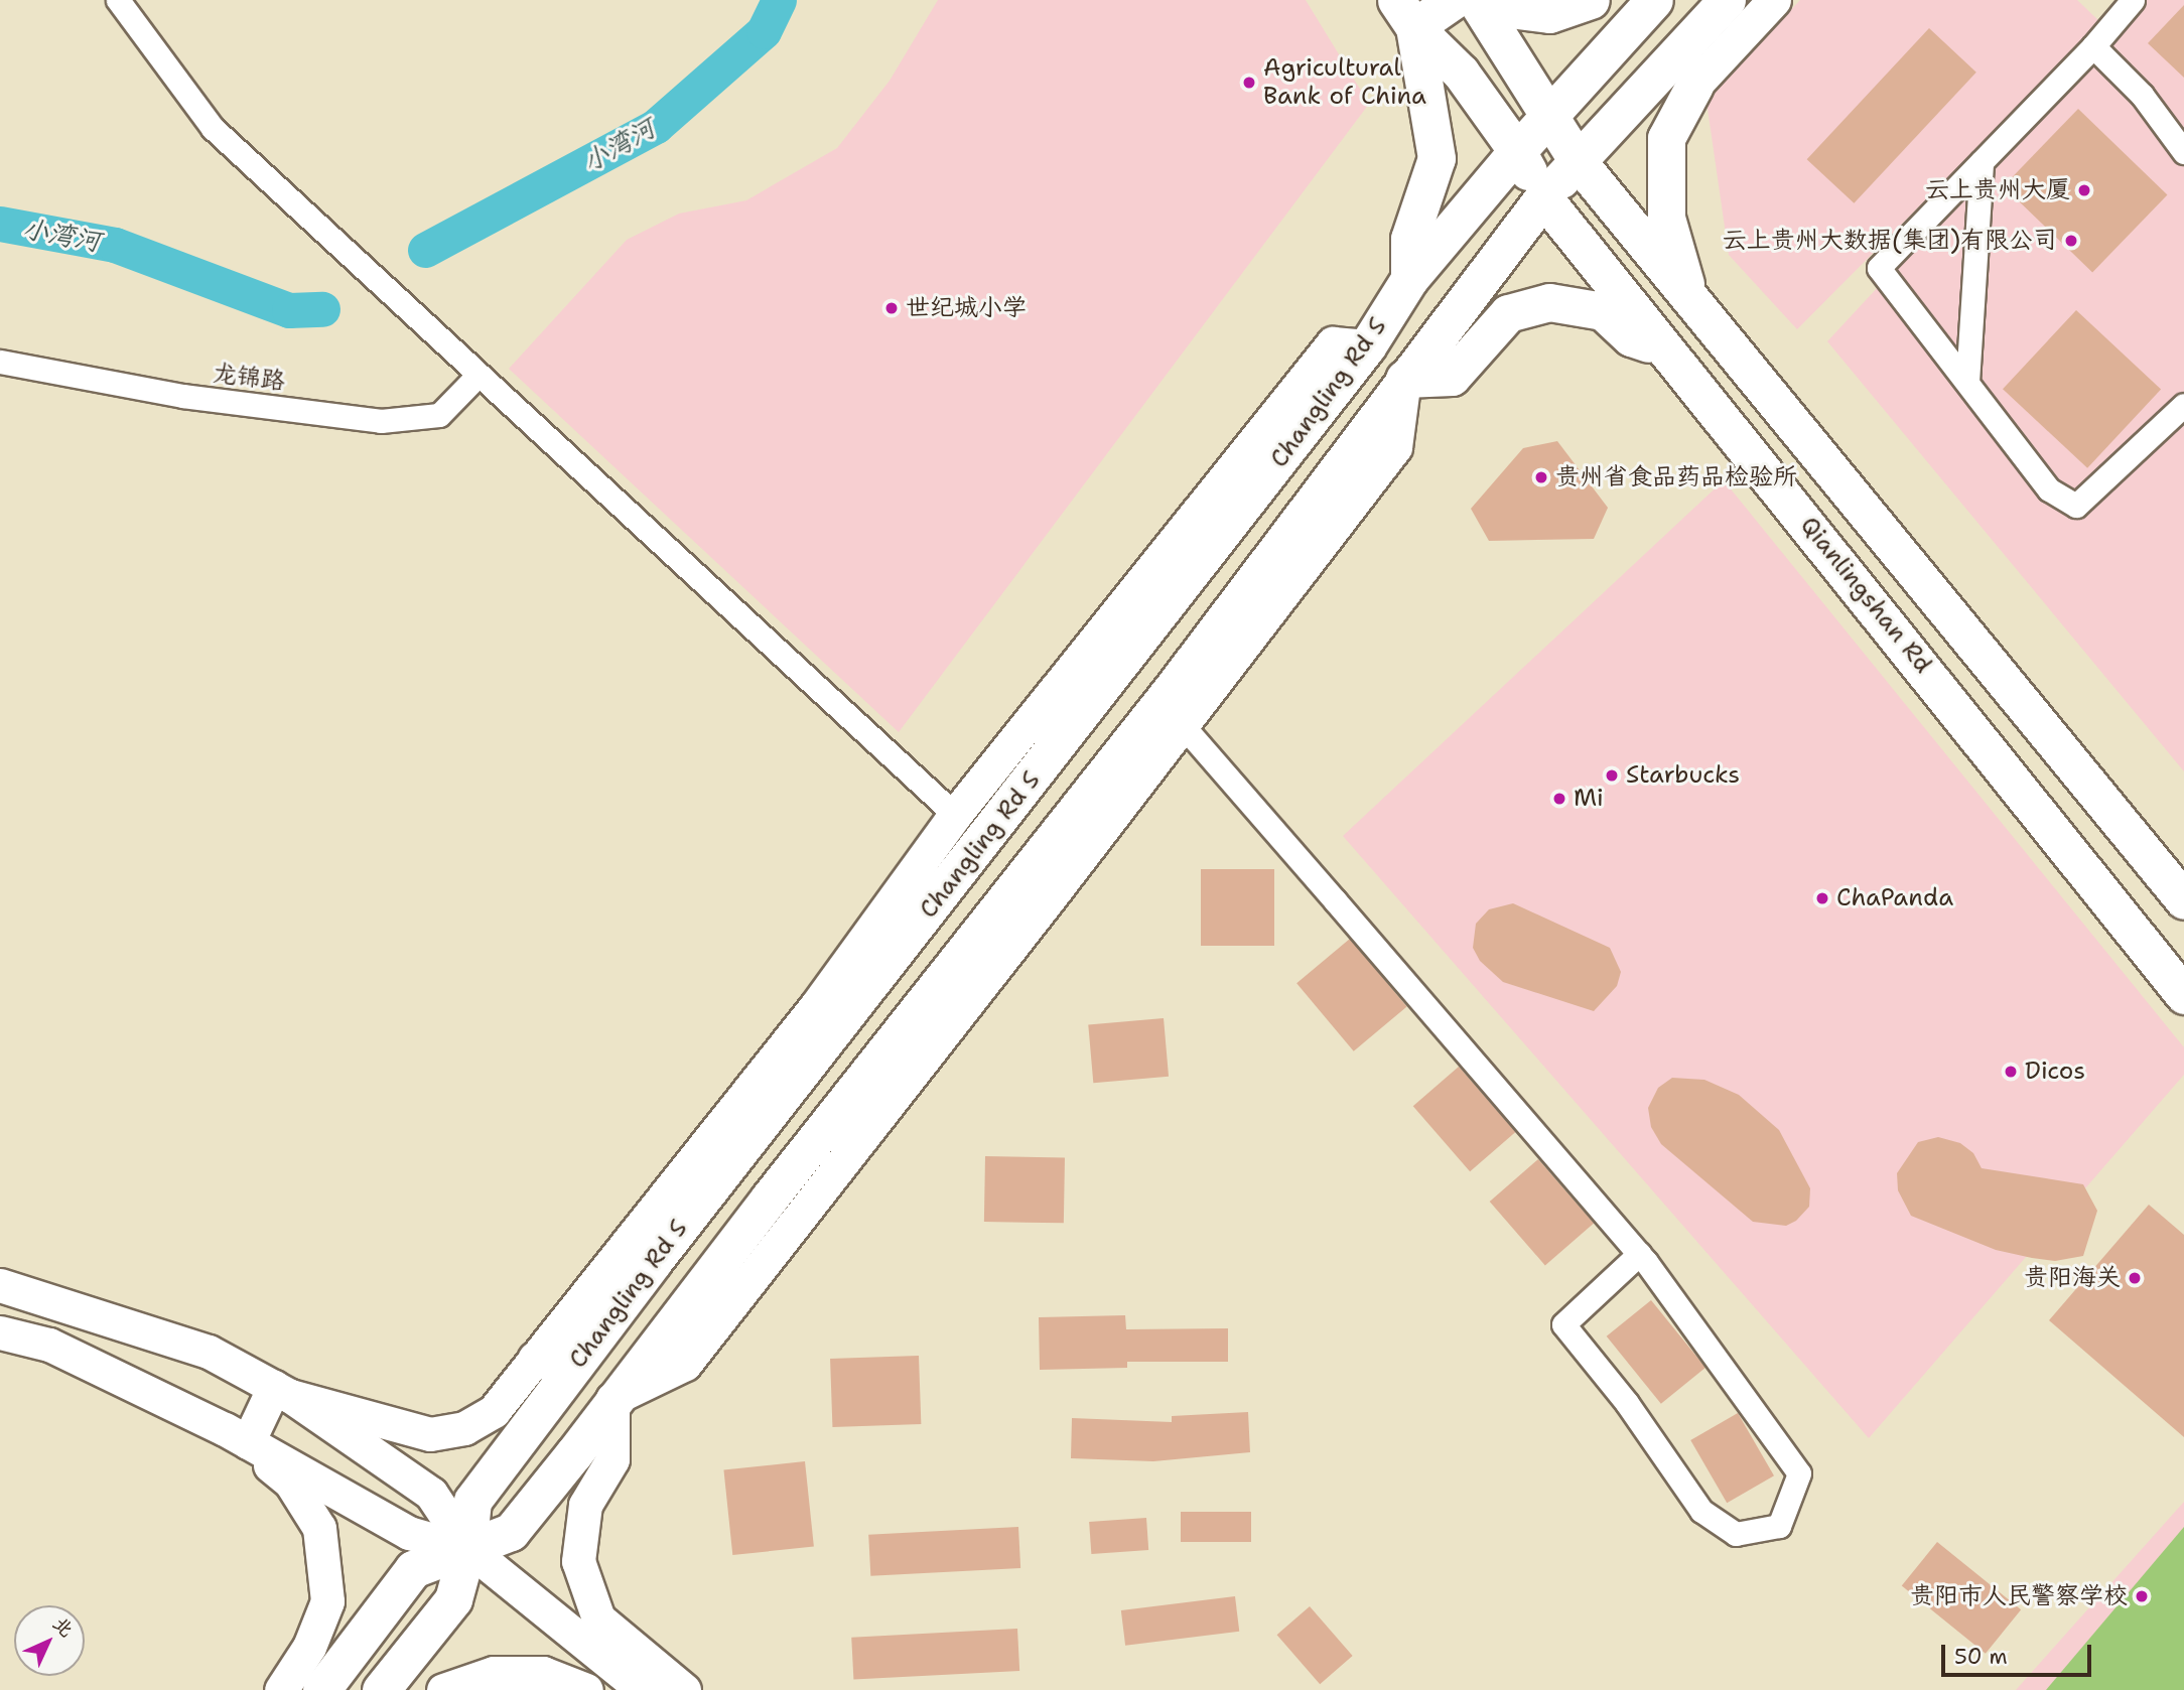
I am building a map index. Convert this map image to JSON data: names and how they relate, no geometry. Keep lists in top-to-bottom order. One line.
{"streets":{"main road":["Changling Rd S","Qianlingshan Rd"],"street":["龙锦路"]},"crossings":[["Changling Rd S","Qianlingshan Rd"]],"water":["小湾河"],"places":["Agricultural Bank of China","云上贵州大厦","云上贵州大数据(集团)有限公司","世纪城小学","贵州省食品药品检验所","Starbucks","Mi","ChaPanda","Dicos","贵阳海关","贵阳市人民警察学校"],"scale_bar":"50 m","north":"top right"}
